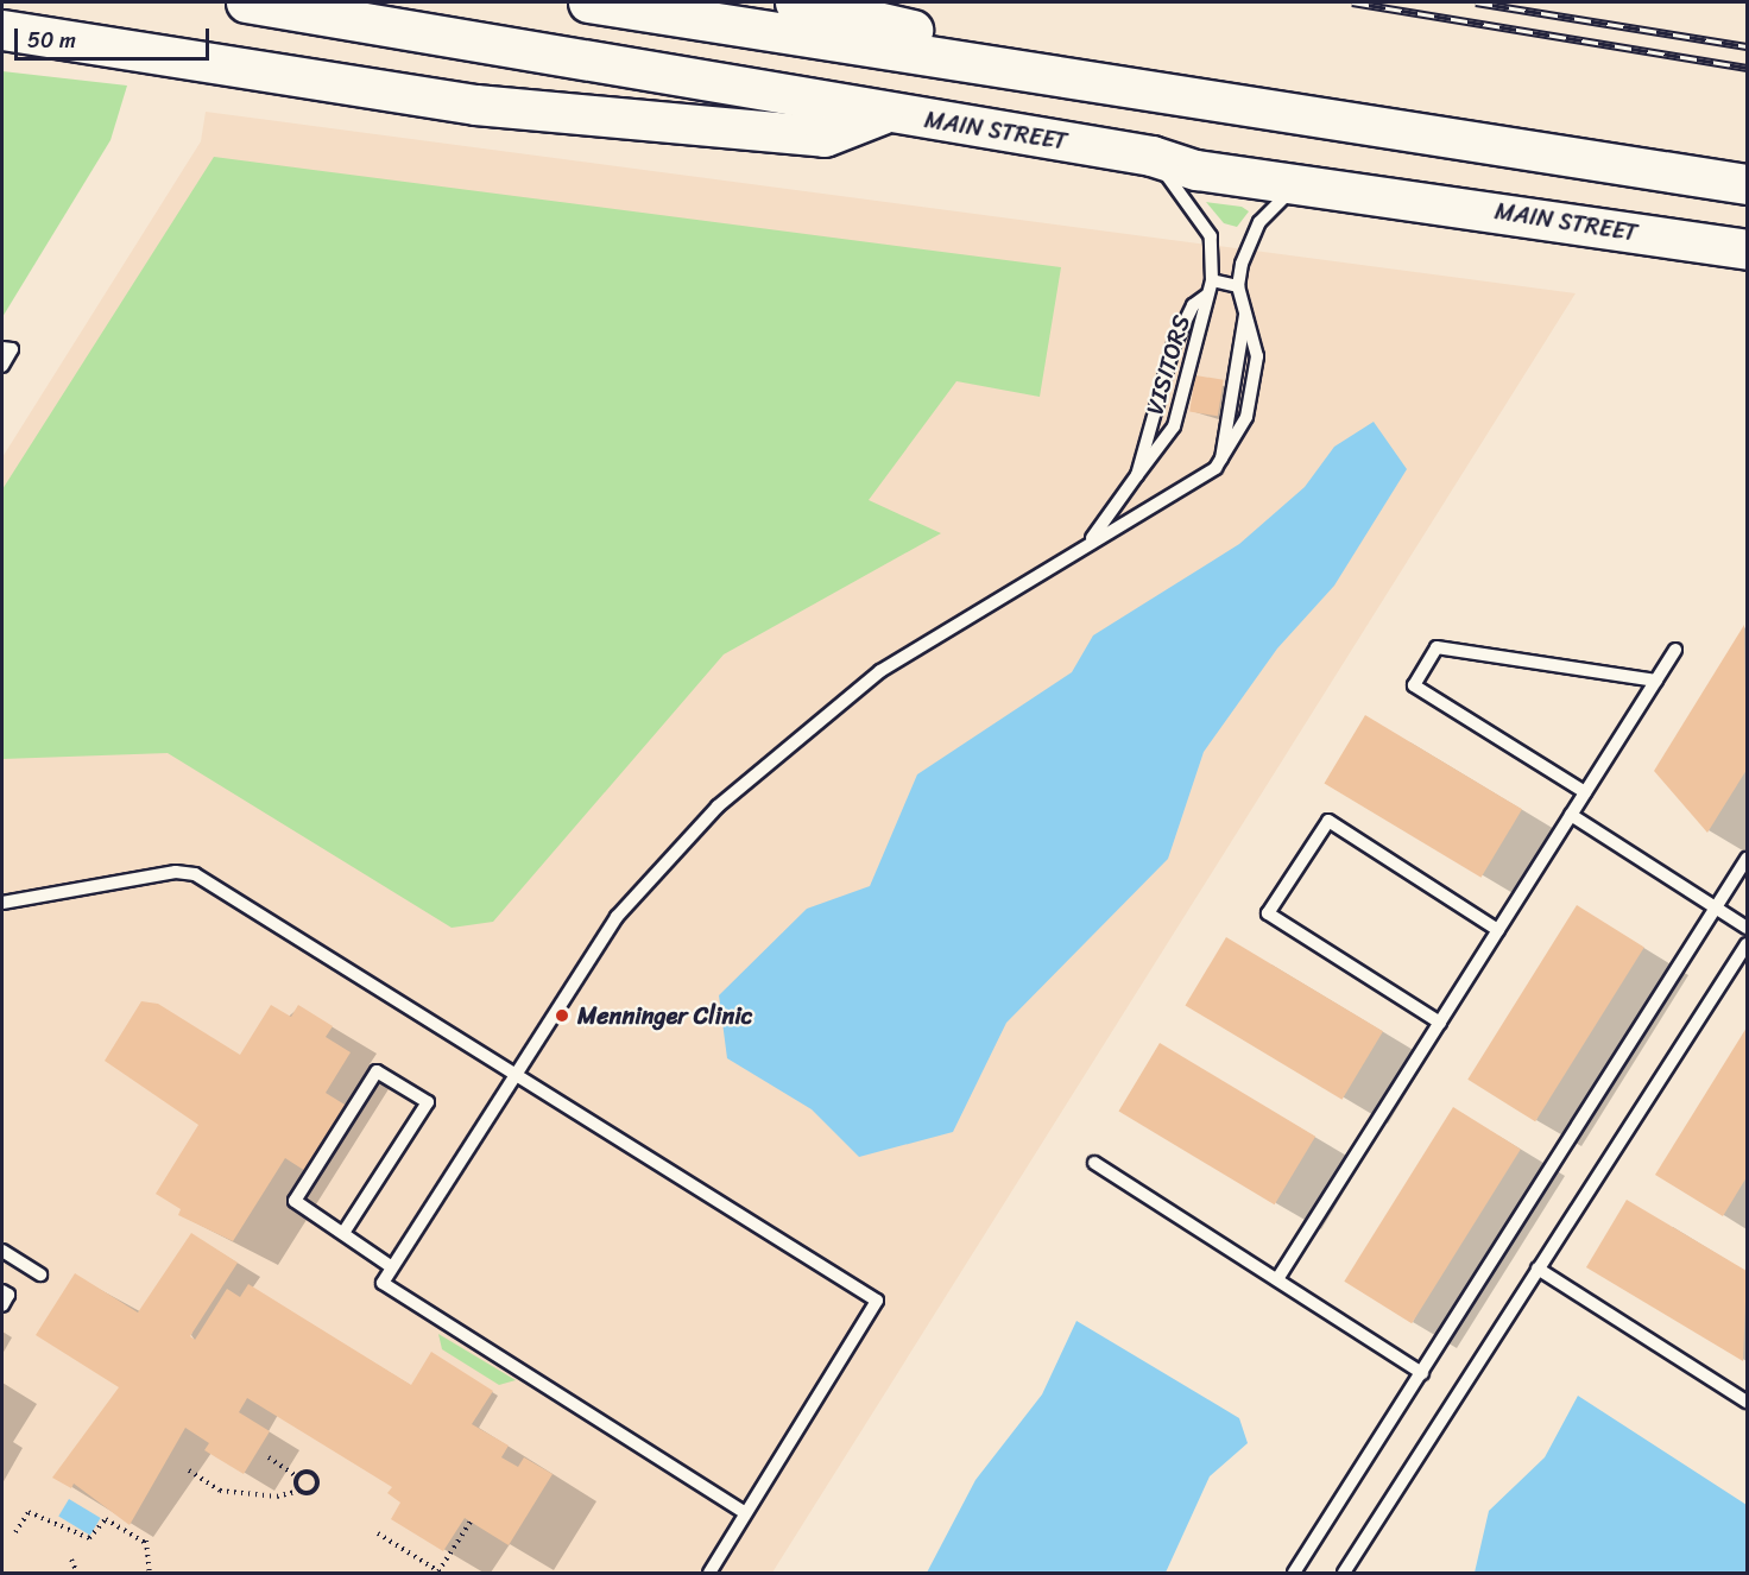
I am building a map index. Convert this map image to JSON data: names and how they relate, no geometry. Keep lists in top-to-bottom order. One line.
{"streets":{"highway":["MAIN STREET"],"lane":["VISITORS"]},"places":["Menninger Clinic"],"scale_bar":"50 m"}
